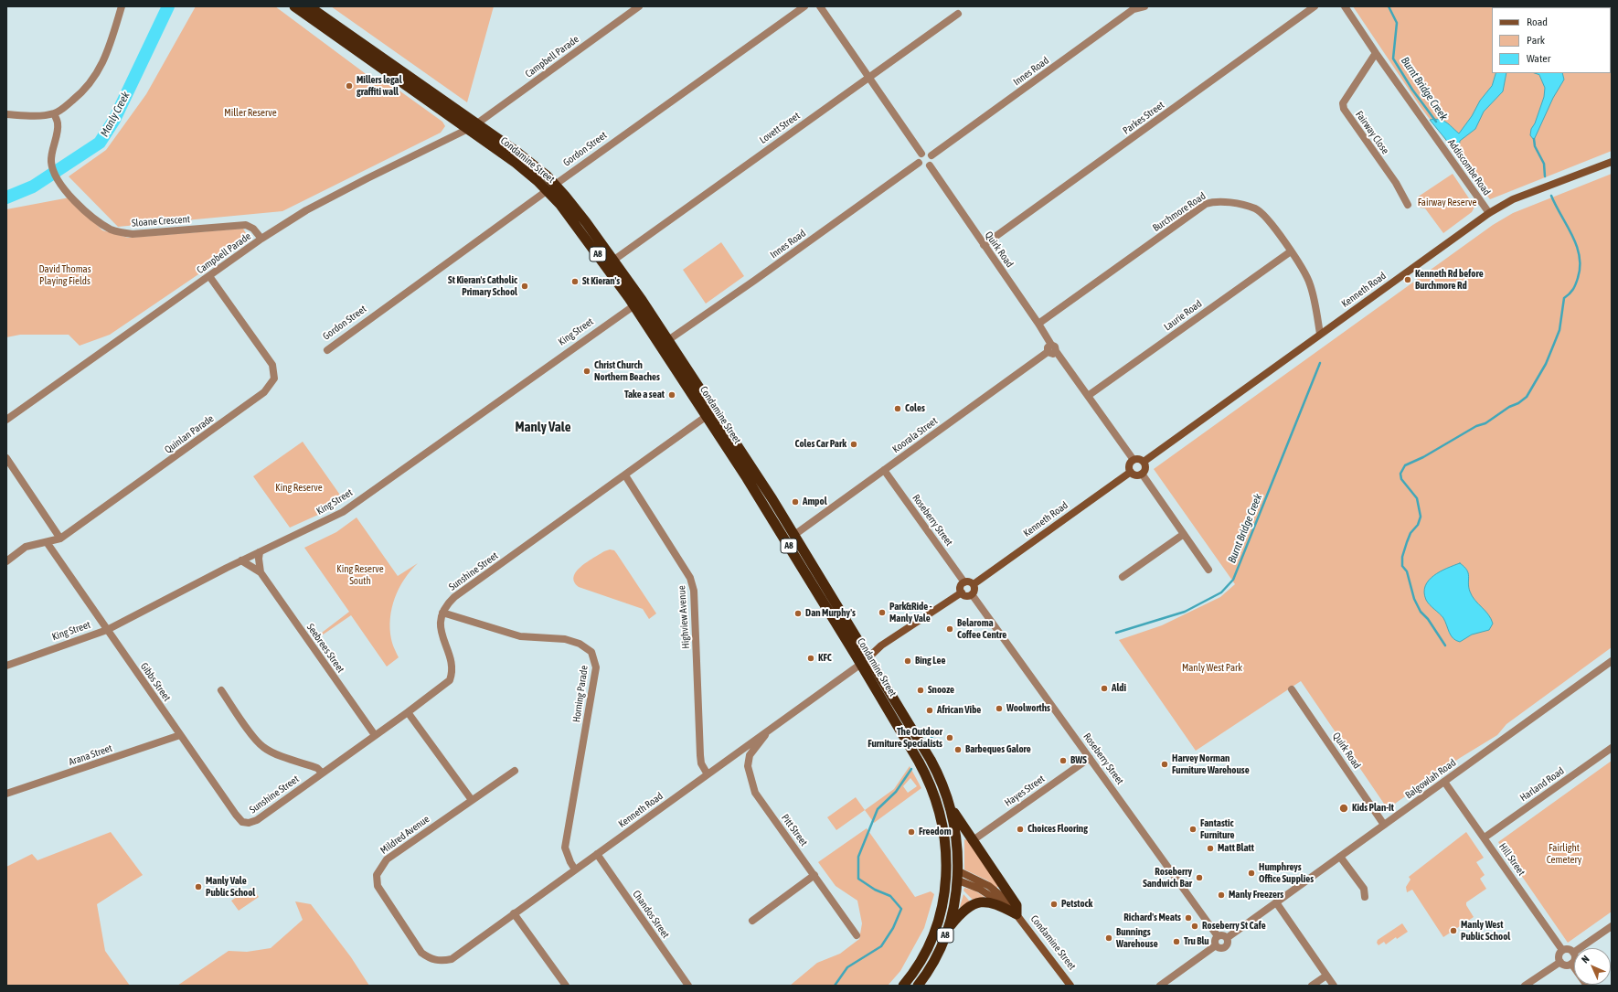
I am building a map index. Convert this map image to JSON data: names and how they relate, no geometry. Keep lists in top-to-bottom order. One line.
{"streets":{"highway":["Condamine Street","A8"],"main road":["Kenneth Road"],"street":["Campbell Parade","Innes Road","Parkes Street","Lovett Street","Fairway Close","Gordon Street","Addiscombe Road","Burchmore Road","Sloane Crescent","Quirk Road","Laurie Road","King Street","Quinlan Parade","Koorala Street","Roseberry Street","Sunshine Street","Highview Avenue","Seebrees Street","Gibbs Street","Horning Parade","Arana Street","Balgowlah Road","Harland Road","Hayes Street","Pitt Street","Mildred Avenue","Hill Street","Chandos Street"]},"crossings":[["Campbell Parade","Condamine Street"],["Campbell Parade","Sloane Crescent"],["Campbell Parade","Quinlan Parade"],["Innes Road","Condamine Street"],["Innes Road","Quirk Road"],["Parkes Street","Quirk Road"],["Lovett Street","Condamine Street"],["Fairway Close","Addiscombe Road"],["Gordon Street","Condamine Street"],["Condamine Street","A8"],["Condamine Street","Kenneth Road"],["Condamine Street","King Street"],["Condamine Street","Koorala Street"],["Condamine Street","Sunshine Street"],["Addiscombe Road","Kenneth Road"],["Burchmore Road","Quirk Road"],["Burchmore Road","Kenneth Road"],["Burchmore Road","Laurie Road"],["Quirk Road","Koorala Street"],["Quirk Road","Balgowlah Road"],["Kenneth Road","Roseberry Street"],["Kenneth Road","Highview Avenue"],["Kenneth Road","Horning Parade"],["Kenneth Road","Pitt Street"],["Kenneth Road","Mildred Avenue"],["Kenneth Road","Chandos Street"],["King Street","Seebrees Street"],["King Street","Gibbs Street"],["Quinlan Parade","Gibbs Street"],["Koorala Street","Roseberry Street"],["Roseberry Street","Balgowlah Road"],["Roseberry Street","Hayes Street"],["Sunshine Street","Highview Avenue"],["Sunshine Street","Seebrees Street"],["Sunshine Street","Gibbs Street"],["Sunshine Street","Horning Parade"],["Gibbs Street","Arana Street"],["Balgowlah Road","Hill Street"],["Harland Road","Hill Street"]],"districts":["Manly Vale"],"water":["Burnt Bridge Creek","Manly Creek"],"parks":["Miller Reserve","Fairway Reserve","David Thomas Playing Fields","King Reserve","King Reserve South","Manly West Park","Fairlight Cemetery"],"places":["Millers legal graffiti wall","Kenneth Rd before Burchmore Rd","St Kieran's","St Kieran's Catholic Primary School","Christ Church Northern Beaches","Take a seat","Coles","Coles Car Park","Ampol","Park&Ride - Manly Vale","Dan Murphy's","Belaroma Coffee Centre","KFC","Bing Lee","Aldi","Snooze","Woolworths","African Vibe","The Outdoor Furniture Specialists","Barbeques Galore","BWS","Harvey Norman Furniture Warehouse","Kids Plan-It","Choices Flooring","Fantastic Furniture","Freedom","Matt Blatt","Humphreys Office Supplies","Roseberry Sandwich Bar","Manly Vale Public School","Manly Freezers","Petstock","Richard's Meats","Roseberry St Cafe","Manly West Public School","Bunnings Warehouse","Tru Blu"],"legend":["Road","Park","Water"],"north":"top left"}
